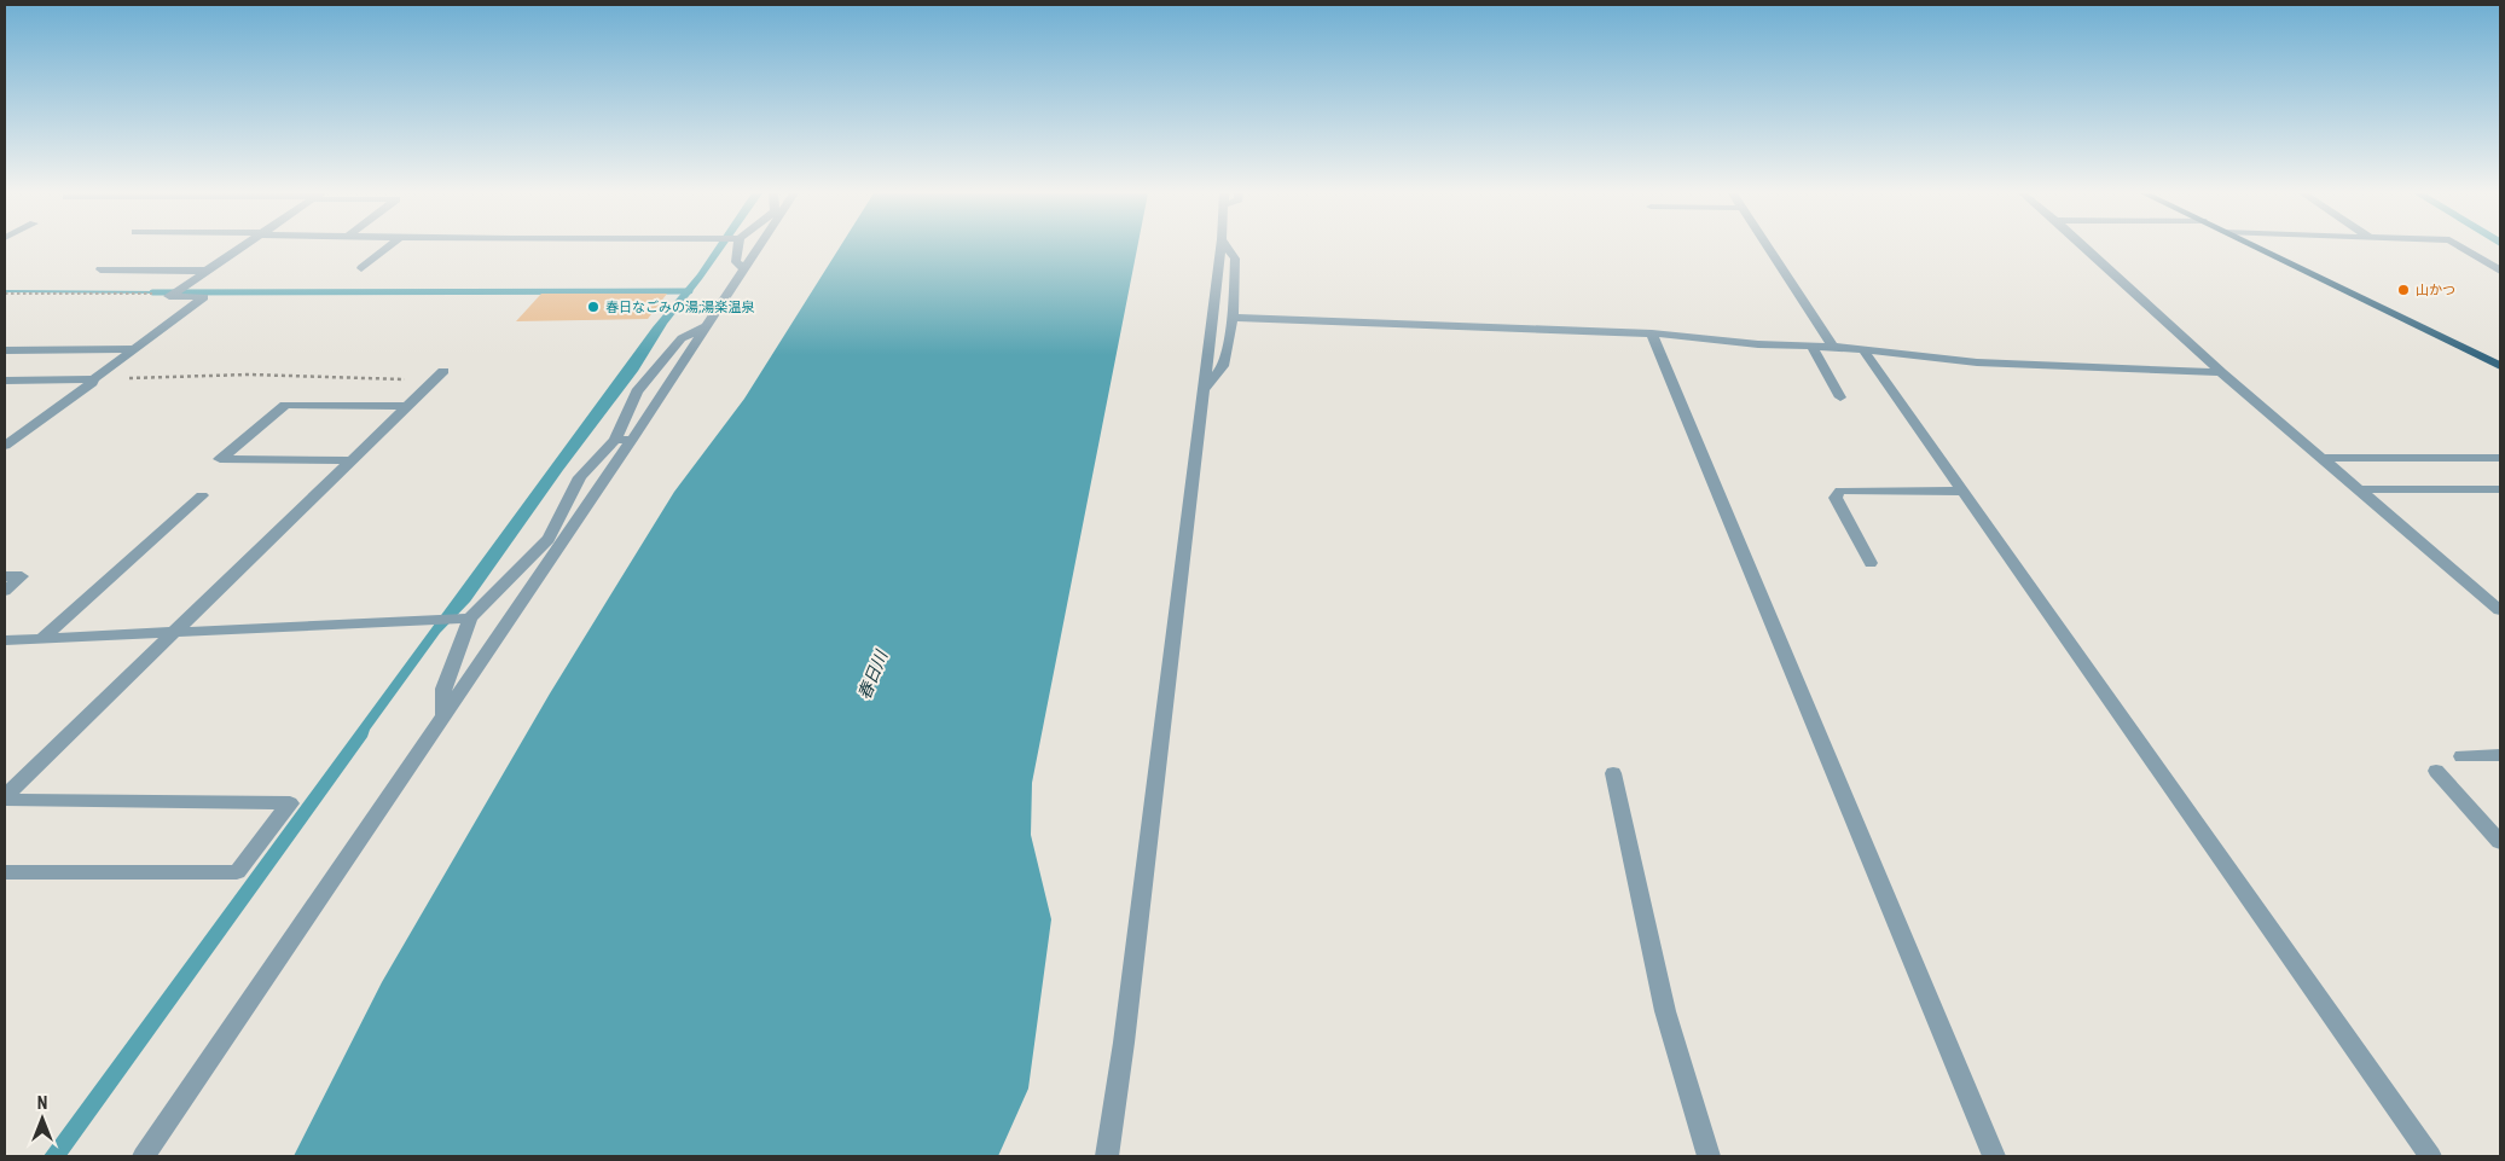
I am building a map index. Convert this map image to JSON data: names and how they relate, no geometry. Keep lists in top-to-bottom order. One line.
{"water":["春日川"],"places":["山かつ","春日なごみの湯;湯楽温泉"],"north":"top"}
